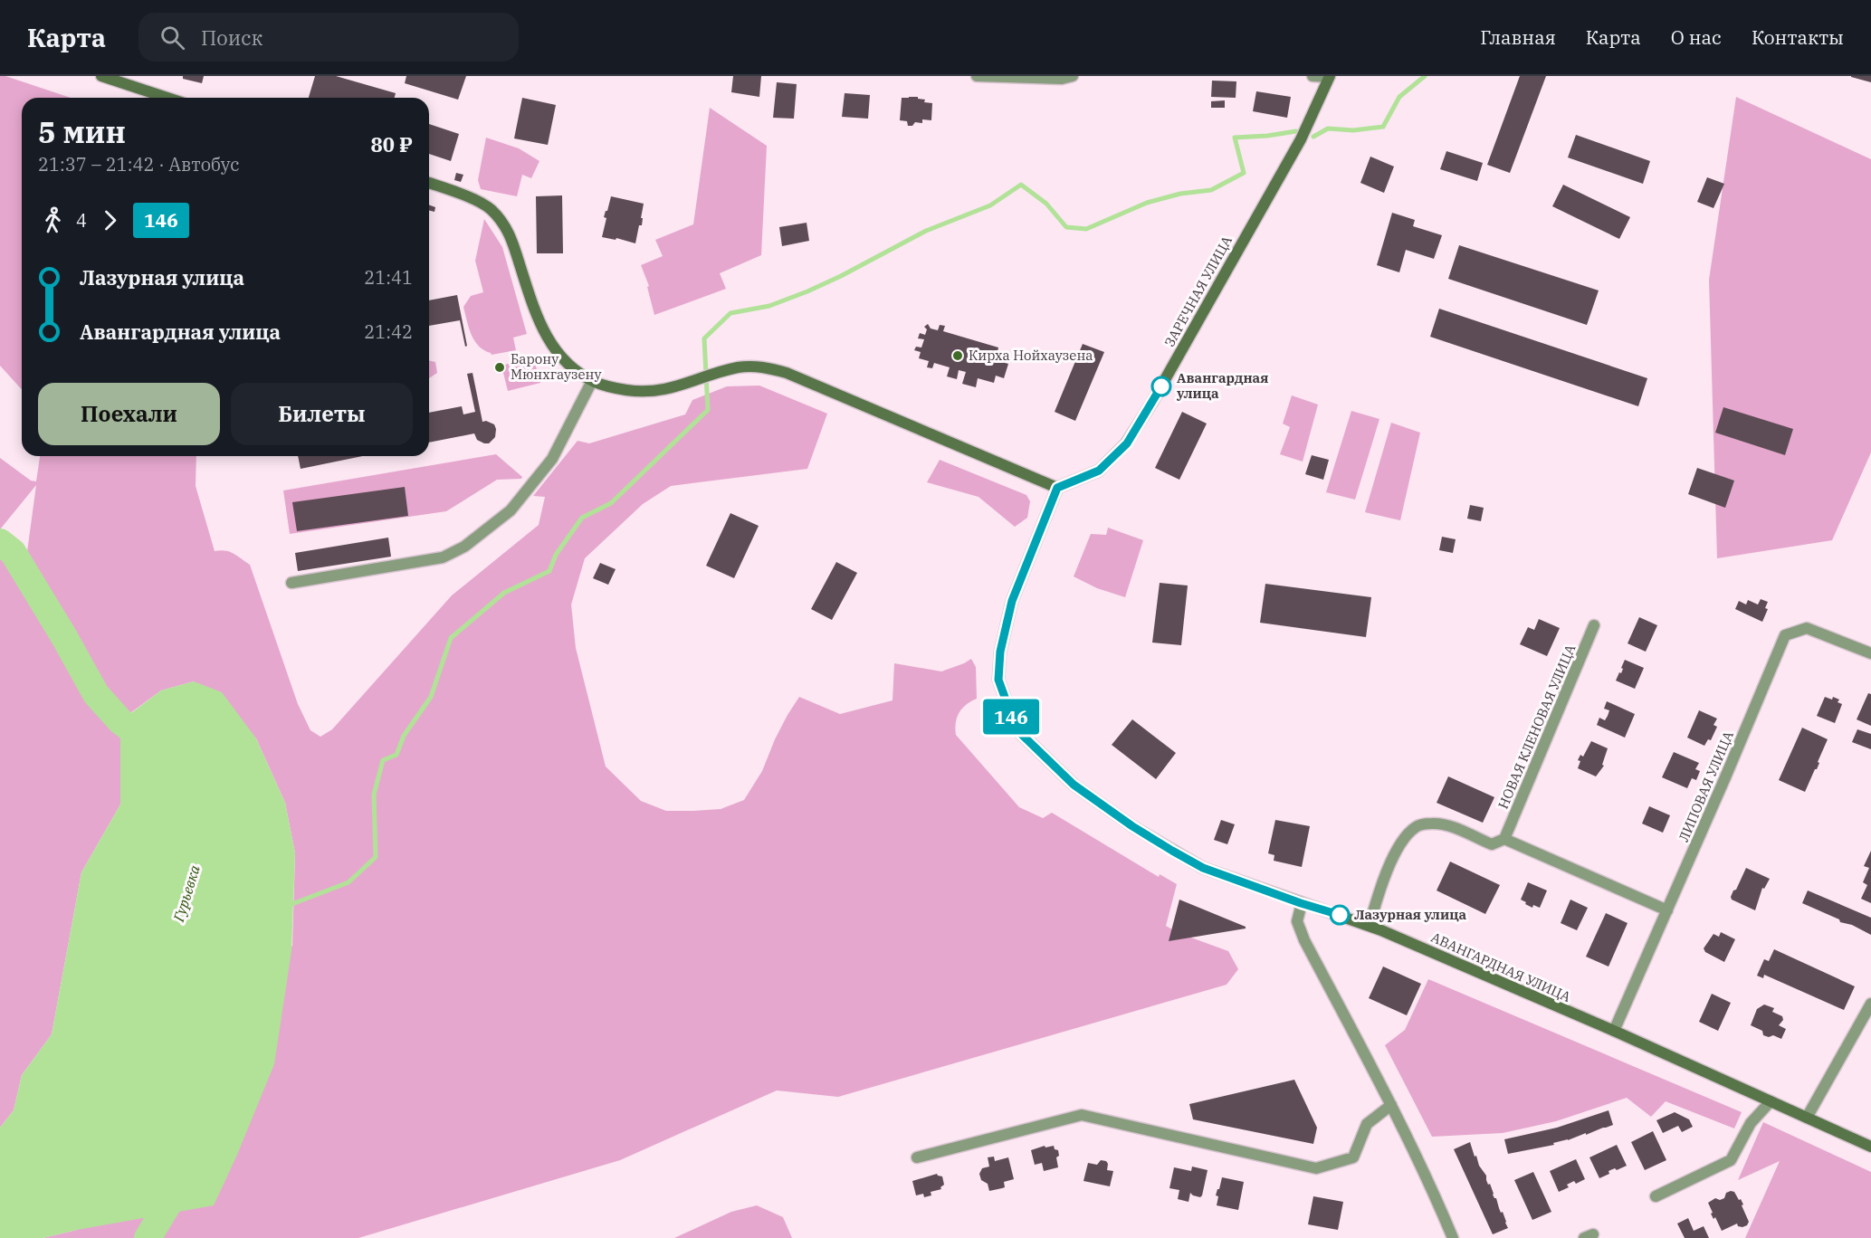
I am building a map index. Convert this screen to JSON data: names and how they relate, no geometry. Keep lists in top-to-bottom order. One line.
{"streets":{"main road":["ЗАРЕЧНАЯ УЛИЦА","АВАНГАРДНАЯ УЛИЦА"],"street":["НОВАЯ КЛЕНОВАЯ УЛИЦА","ЛИПОВАЯ УЛИЦА"]},"crossings":[["ЗАРЕЧНАЯ УЛИЦА","АВАНГАРДНАЯ УЛИЦА"],["ЛИПОВАЯ УЛИЦА","АВАНГАРДНАЯ УЛИЦА"]],"water":["Гурьевка"],"places":["Кирха Нойхаузена","Барону Мюнхгаузену","Авангардная улица","Лазурная улица"],"lines":["bus line 146"],"page":{"header":"Карта","search":"Поиск","nav":["Главная","Карта","О нас","Контакты"],"on_map":"146","heading":["5 мин","21:37 – 21:42 · Автобус","80 ₽"],"legs":["4","146"],"list":[{"name":"Лазурная улица","value":"21:41"},{"name":"Авангардная улица","value":"21:42"}],"buttons":["Поехали","Билеты"]}}
